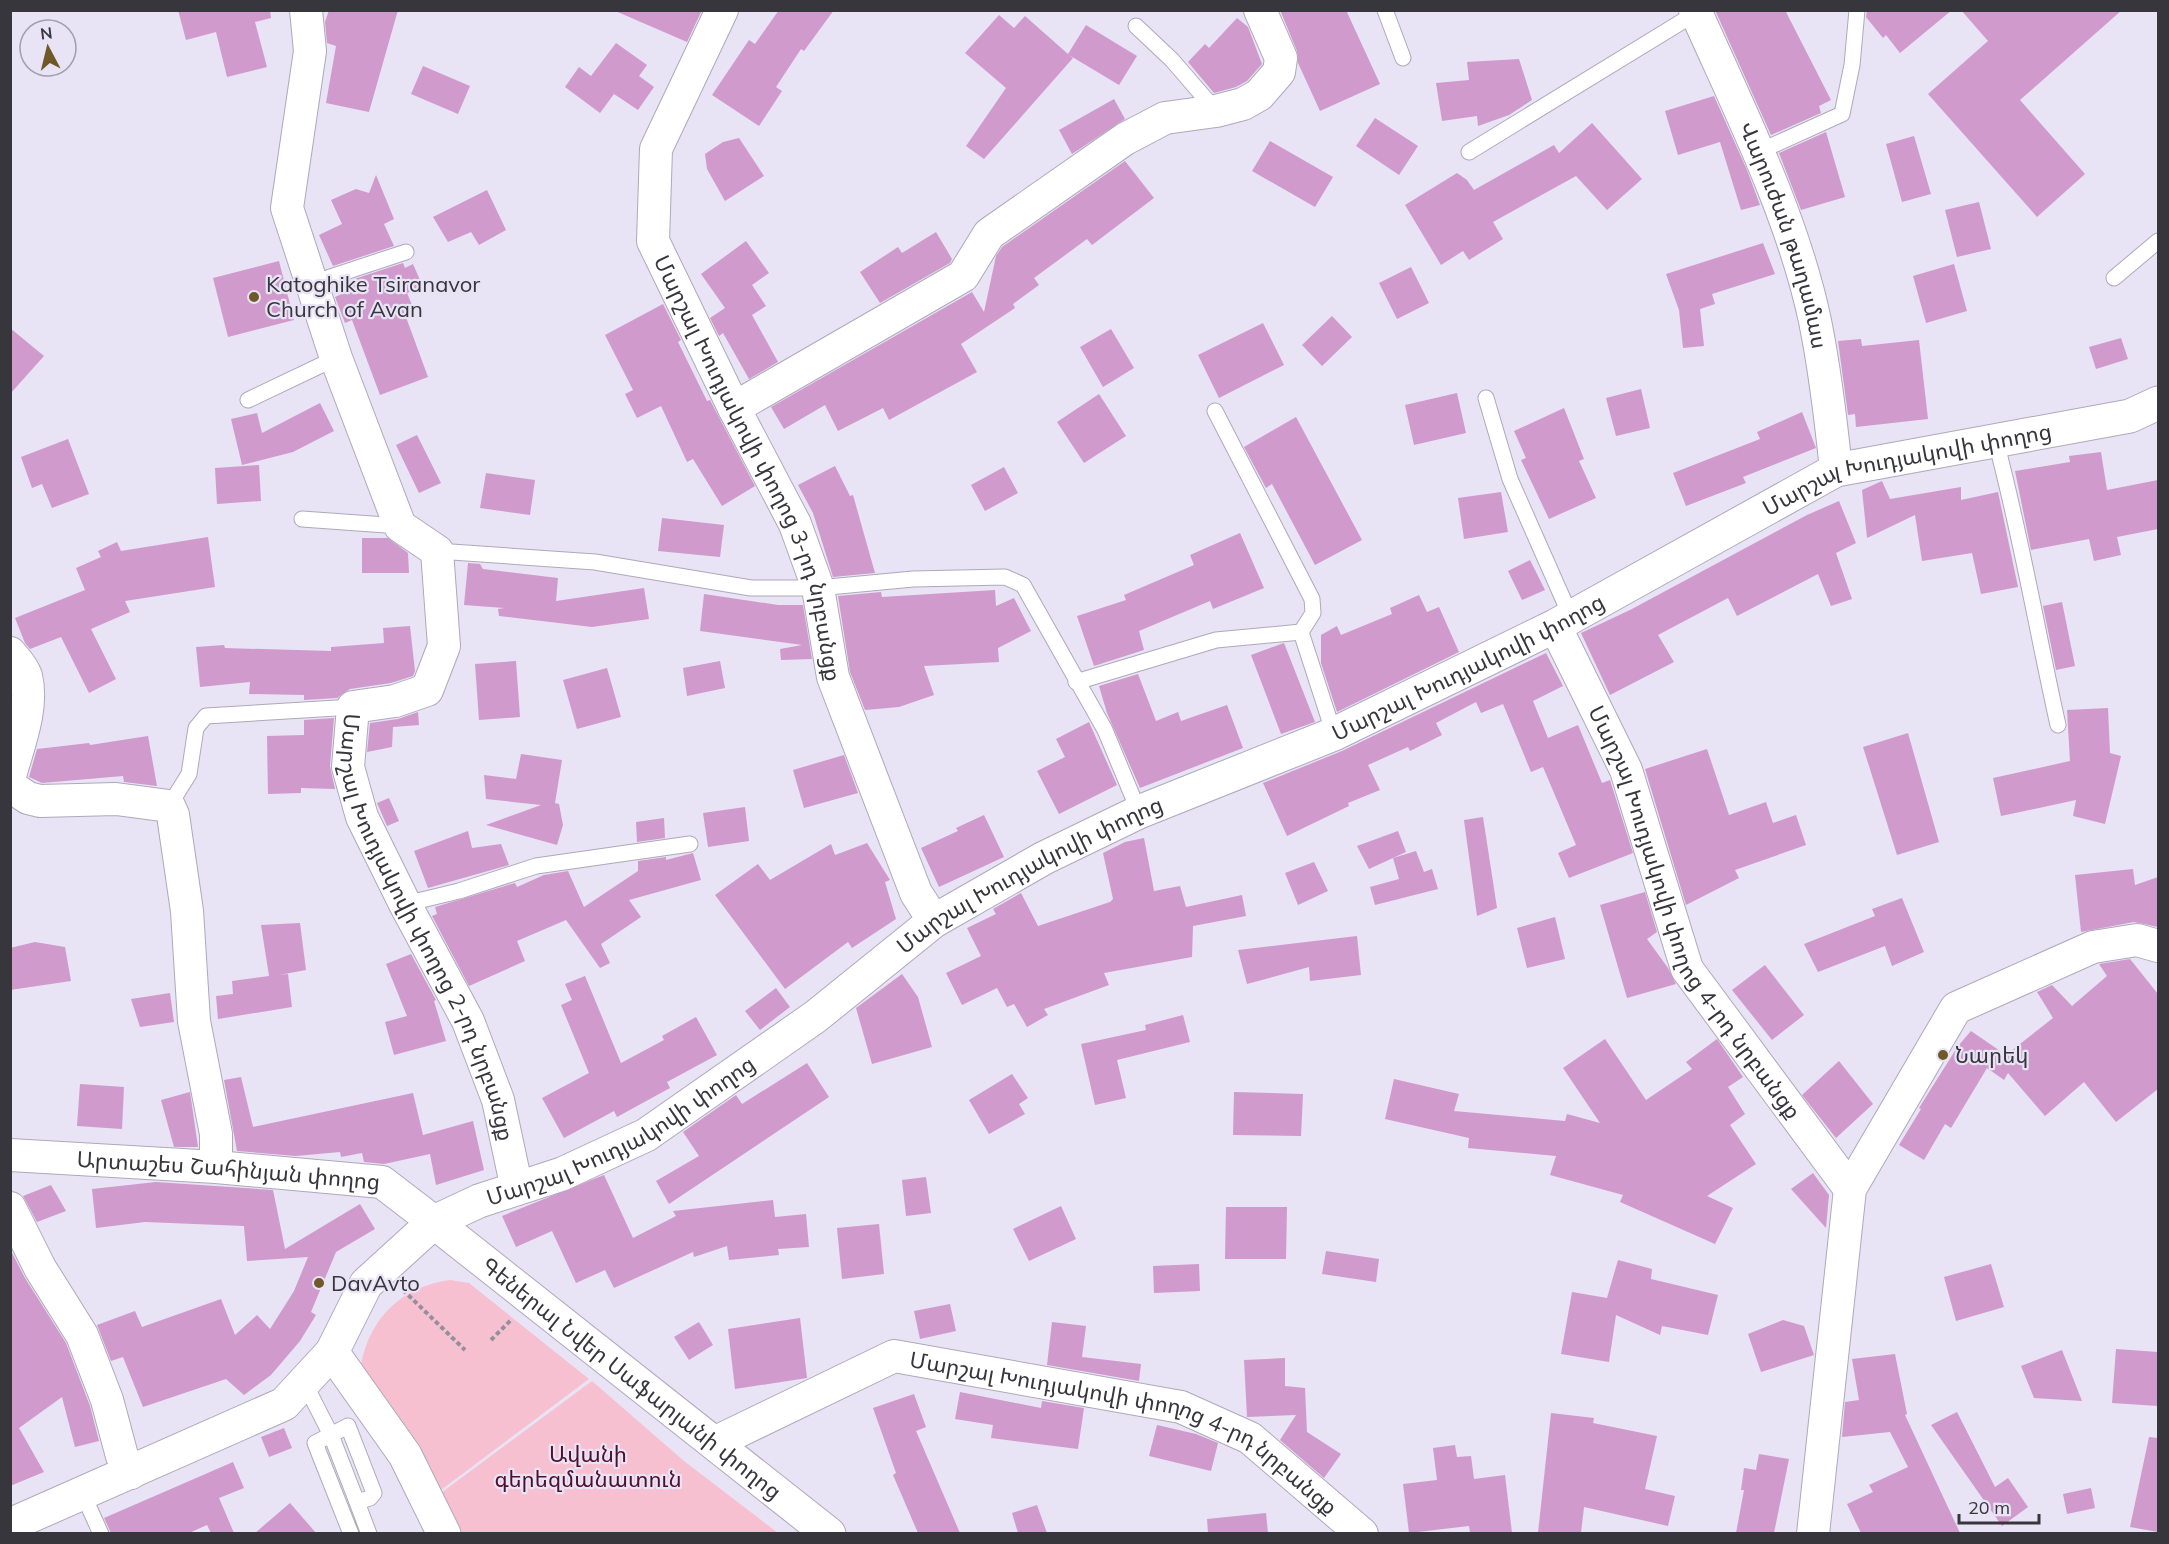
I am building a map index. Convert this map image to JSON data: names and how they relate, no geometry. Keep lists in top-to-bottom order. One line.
{"streets":{"street":["Վարուժան թաղամաս","Մարշալ Խուդյակովի փողոց 3-րդ նրբանցք","Մարշալ Խուդյակովի փողոց","Մարշալ Խուդյակովի փողոց 4-րդ նրբանցք","Մարշալ Խուդյակովի փողոց 2-րդ նրբանցք","Արտաշես Շահինյան փողոց","Գեներալ Նվեր Սաֆարյանի փողոց"]},"crossings":[["Վարուժան թաղամաս","Մարշալ Խուդյակովի փողոց"],["Մարշալ Խուդյակովի փողոց 3-րդ նրբանցք","Մարշալ Խուդյակովի փողոց"],["Մարշալ Խուդյակովի փողոց","Մարշալ Խուդյակովի փողոց 4-րդ նրբանցք"],["Մարշալ Խուդյակովի փողոց","Մարշալ Խուդյակովի փողոց 2-րդ նրբանցք"],["Մարշալ Խուդյակովի փողոց","Արտաշես Շահինյան փողոց"],["Մարշալ Խուդյակովի փողոց","Գեներալ Նվեր Սաֆարյանի փողոց"],["Մարշալ Խուդյակովի փողոց 4-րդ նրբանցք","Գեներալ Նվեր Սաֆարյանի փողոց"],["Արտաշես Շահինյան փողոց","Գեներալ Նվեր Սաֆարյանի փողոց"]],"parks":["Ավանի գերեզմանատուն"],"places":["Katoghike Tsiranavor Church of Avan","Նարեկ","DavAvto"],"scale_bar":"20 m","north":"top"}
